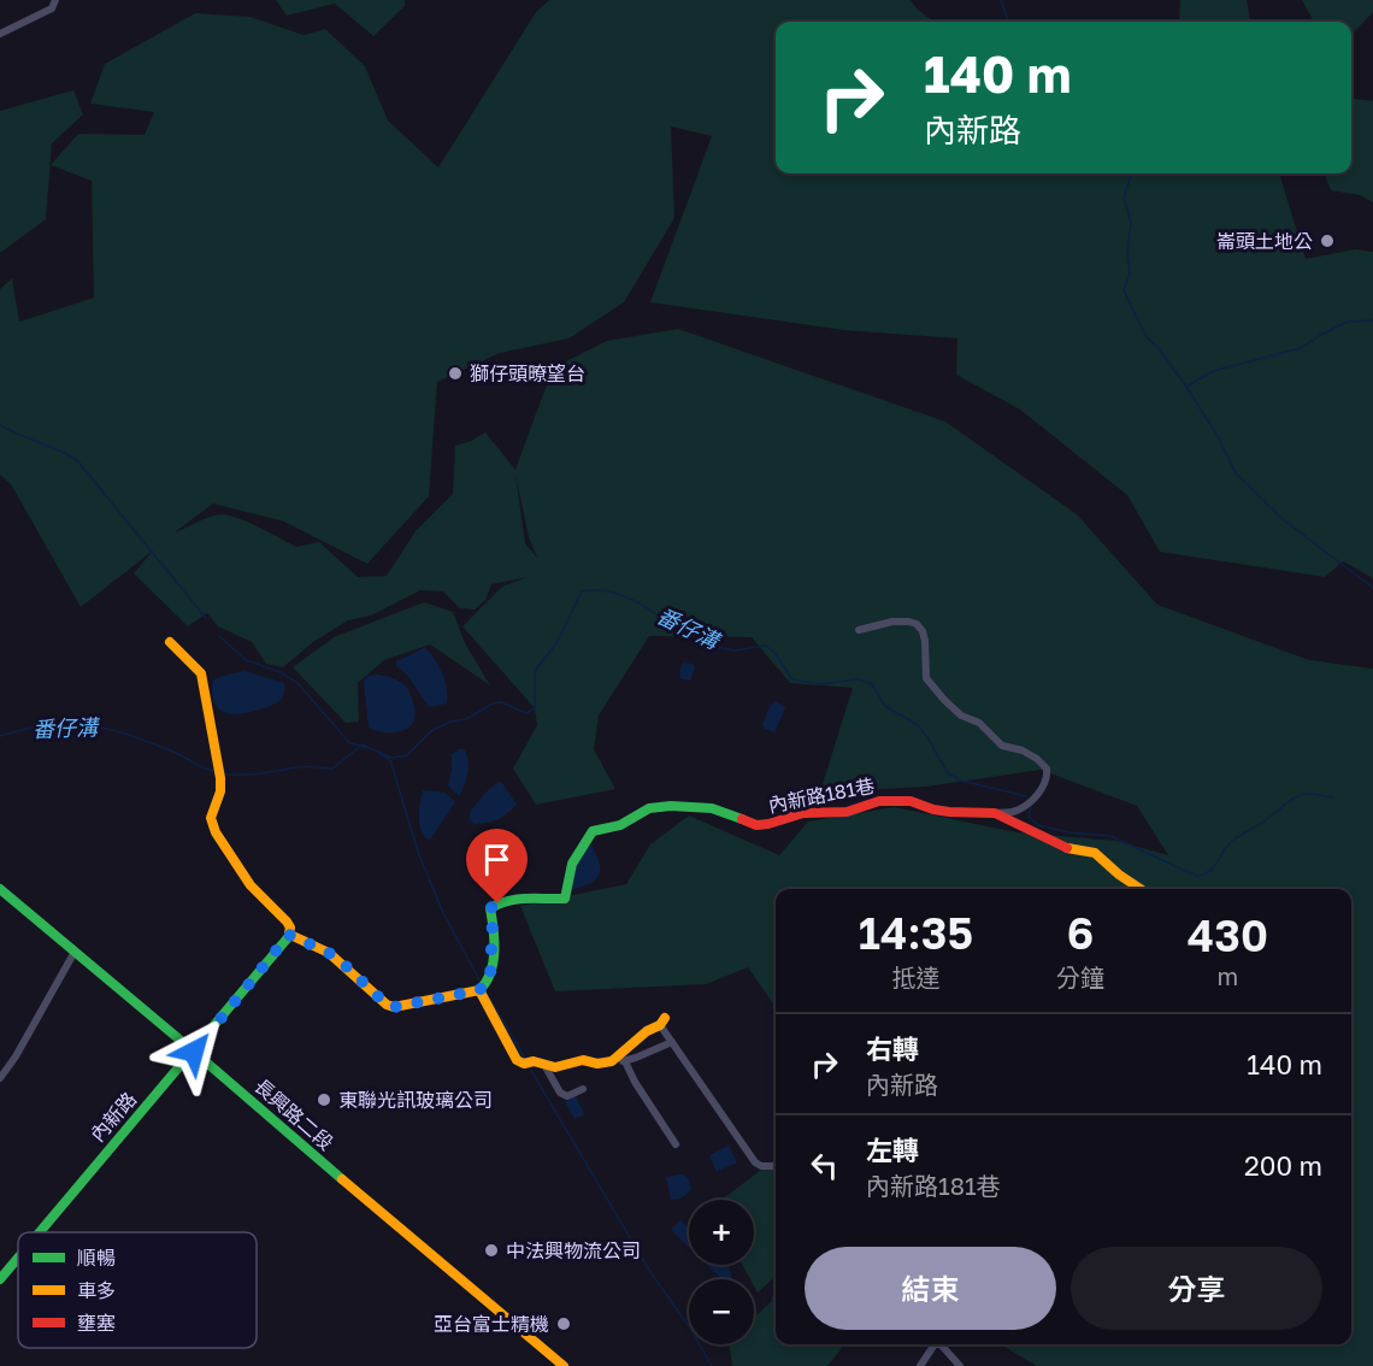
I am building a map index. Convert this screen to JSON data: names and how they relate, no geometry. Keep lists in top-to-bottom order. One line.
{"streets":{"street":["內新路181巷","長興路二段","內新路"]},"crossings":[["長興路二段","內新路"]],"water":["番仔溝"],"places":["崙頭土地公","獅仔頭暸望台","東聯光訊玻璃公司","中法興物流公司","亞台富士精機"],"legend":["順暢","車多","壅塞"],"page":{"turn":["140 m","內新路"],"eta":["14:35","抵達","6","分鐘","430","m"],"list":[{"name":"右轉","note":"內新路","value":"140 m"},{"name":"左轉","note":"內新路181巷","value":"200 m"}],"map_buttons":["+","−"],"buttons":["結束","分享"]}}
